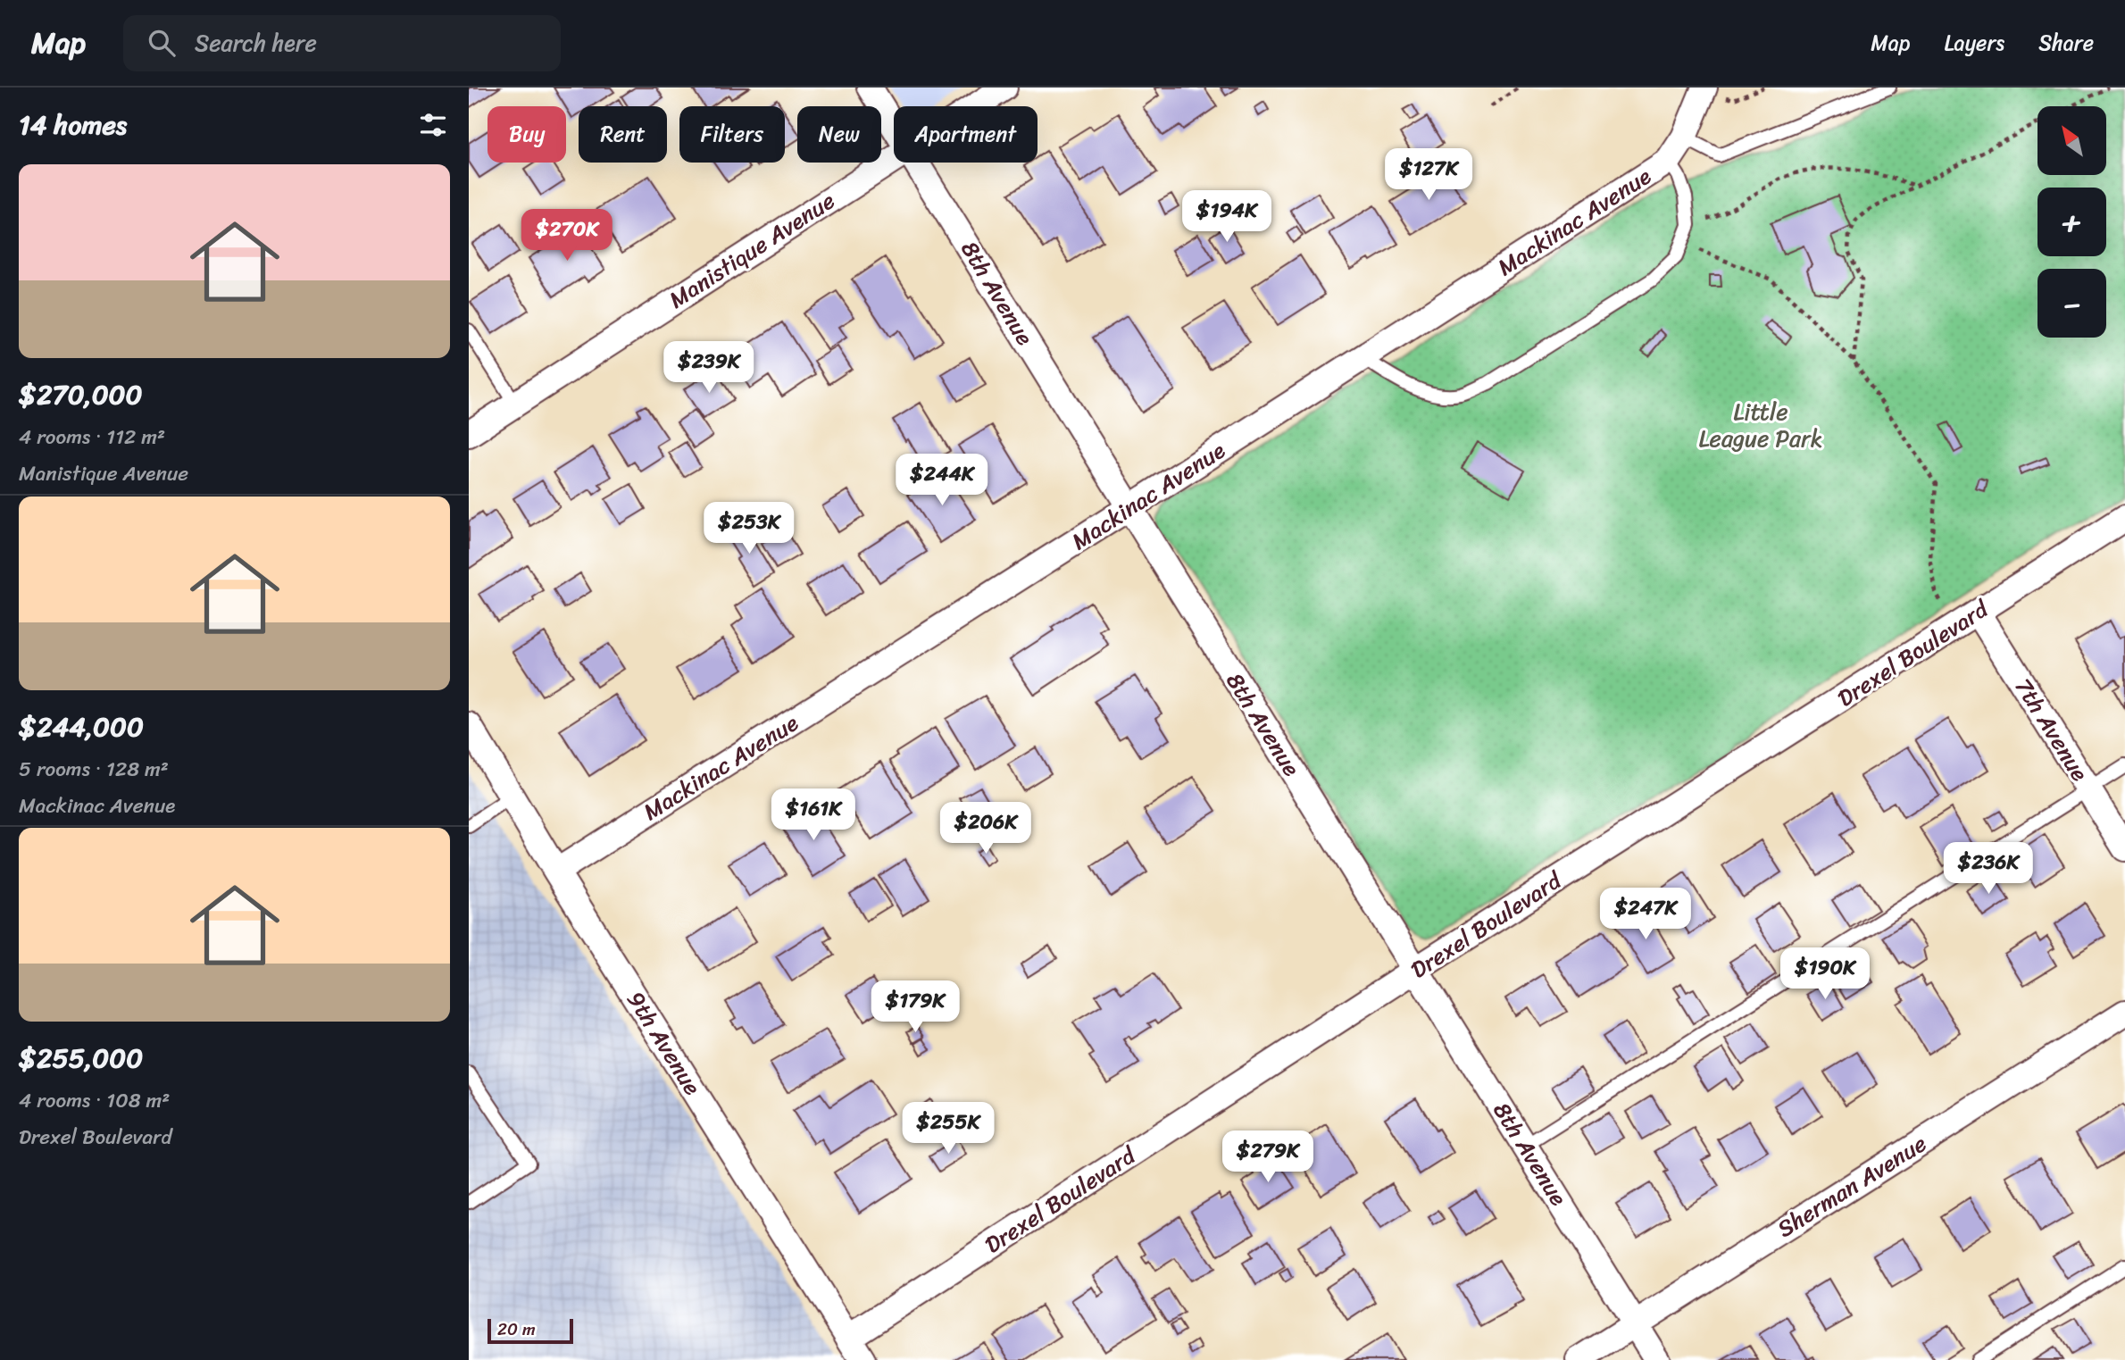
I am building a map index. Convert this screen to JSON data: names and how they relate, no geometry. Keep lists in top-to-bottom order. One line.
{"streets":{"street":["Mackinac Avenue","Manistique Avenue","8th Avenue","Drexel Boulevard","7th Avenue","9th Avenue","Sherman Avenue"]},"crossings":[["Mackinac Avenue","8th Avenue"],["Mackinac Avenue","9th Avenue"],["8th Avenue","Drexel Boulevard"],["8th Avenue","Sherman Avenue"],["Drexel Boulevard","7th Avenue"],["Drexel Boulevard","9th Avenue"]],"parks":["Little League Park"],"scale_bar":"20 m","north":"top left","page":{"header":"Map","search":"Search here","nav":["Map","Layers","Share"],"heading":"14 homes","map_buttons":["+","−"],"chip":["Buy","Rent","Filters","New","Apartment"],"price":["$127K","$194K","$270K","$239K","$244K","$253K","$161K","$206K","$236K","$247K","$190K","$179K","$255K","$279K"],"list":[{"name":"$270,000","note":"4 rooms · 112 m² · Manistique Avenue"},{"name":"$244,000","note":"5 rooms · 128 m² · Mackinac Avenue"},{"name":"$255,000","note":"4 rooms · 108 m² · Drexel Boulevard"}],"scale":"20 m"}}
